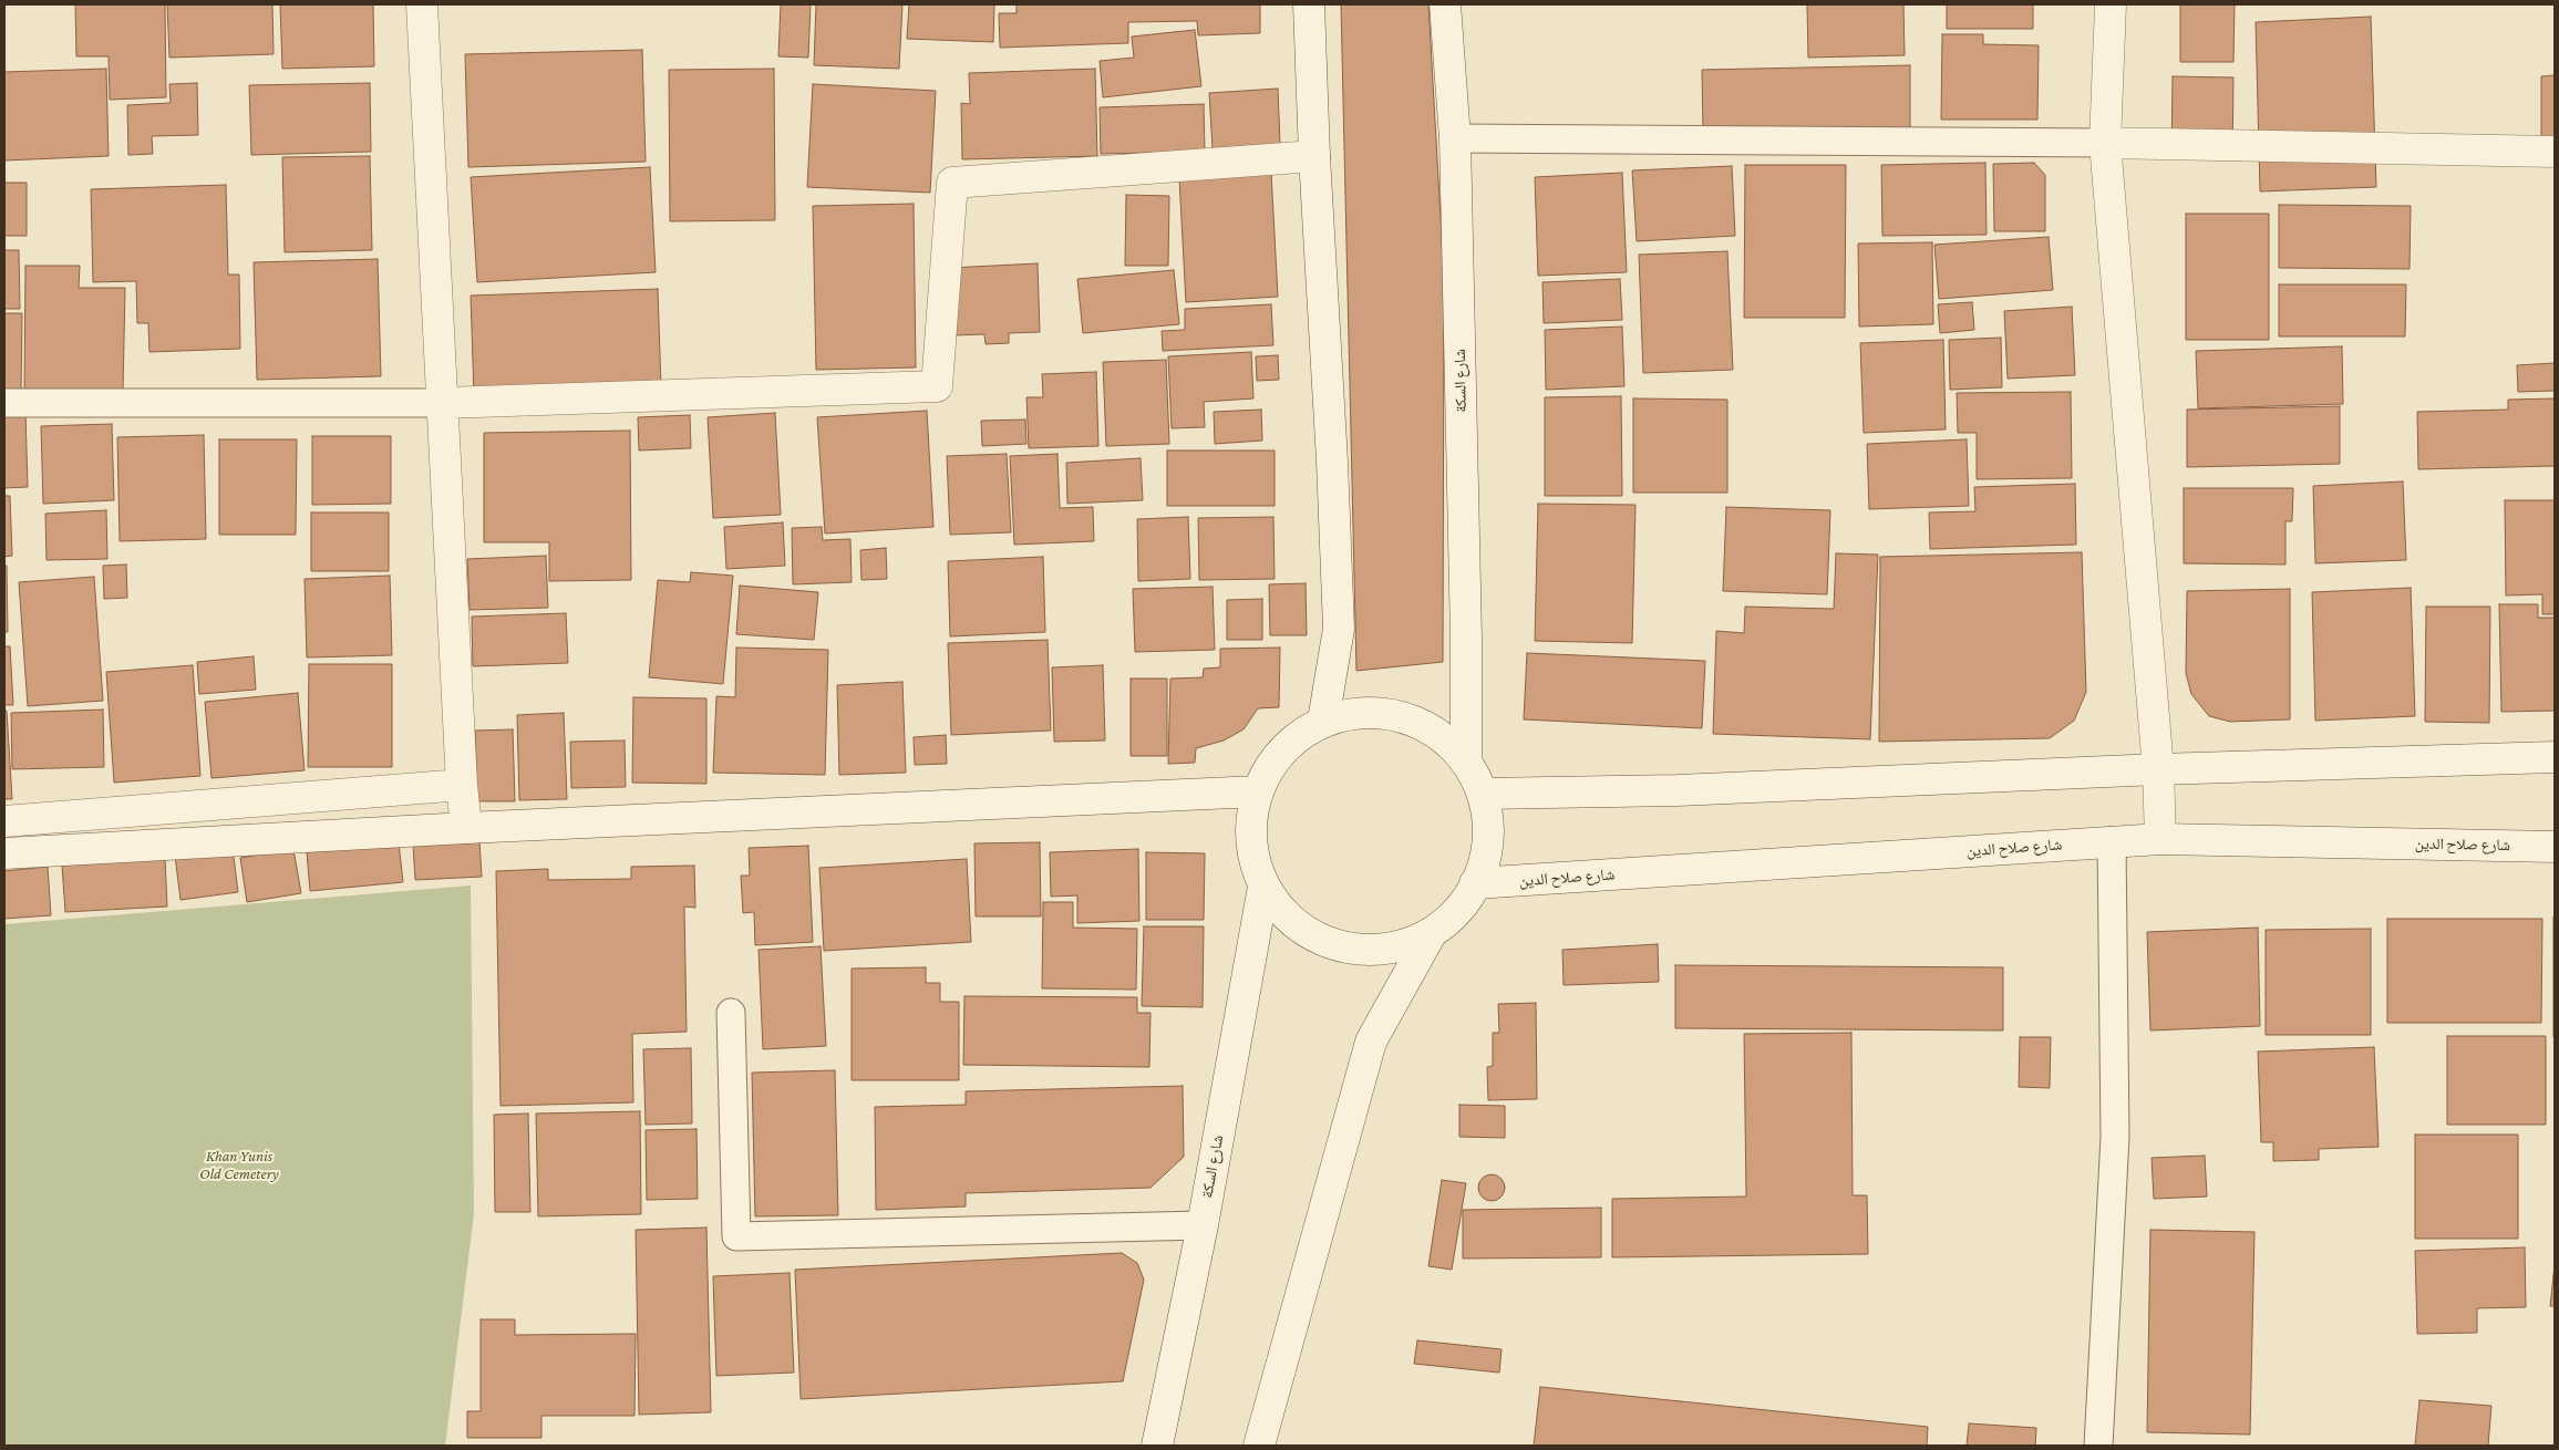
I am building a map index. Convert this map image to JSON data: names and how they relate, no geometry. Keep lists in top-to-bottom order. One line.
{"streets":{"main road":["شارع السكة","شارع صلاح الدين"]},"parks":["Khan Yunis Old Cemetery"]}
